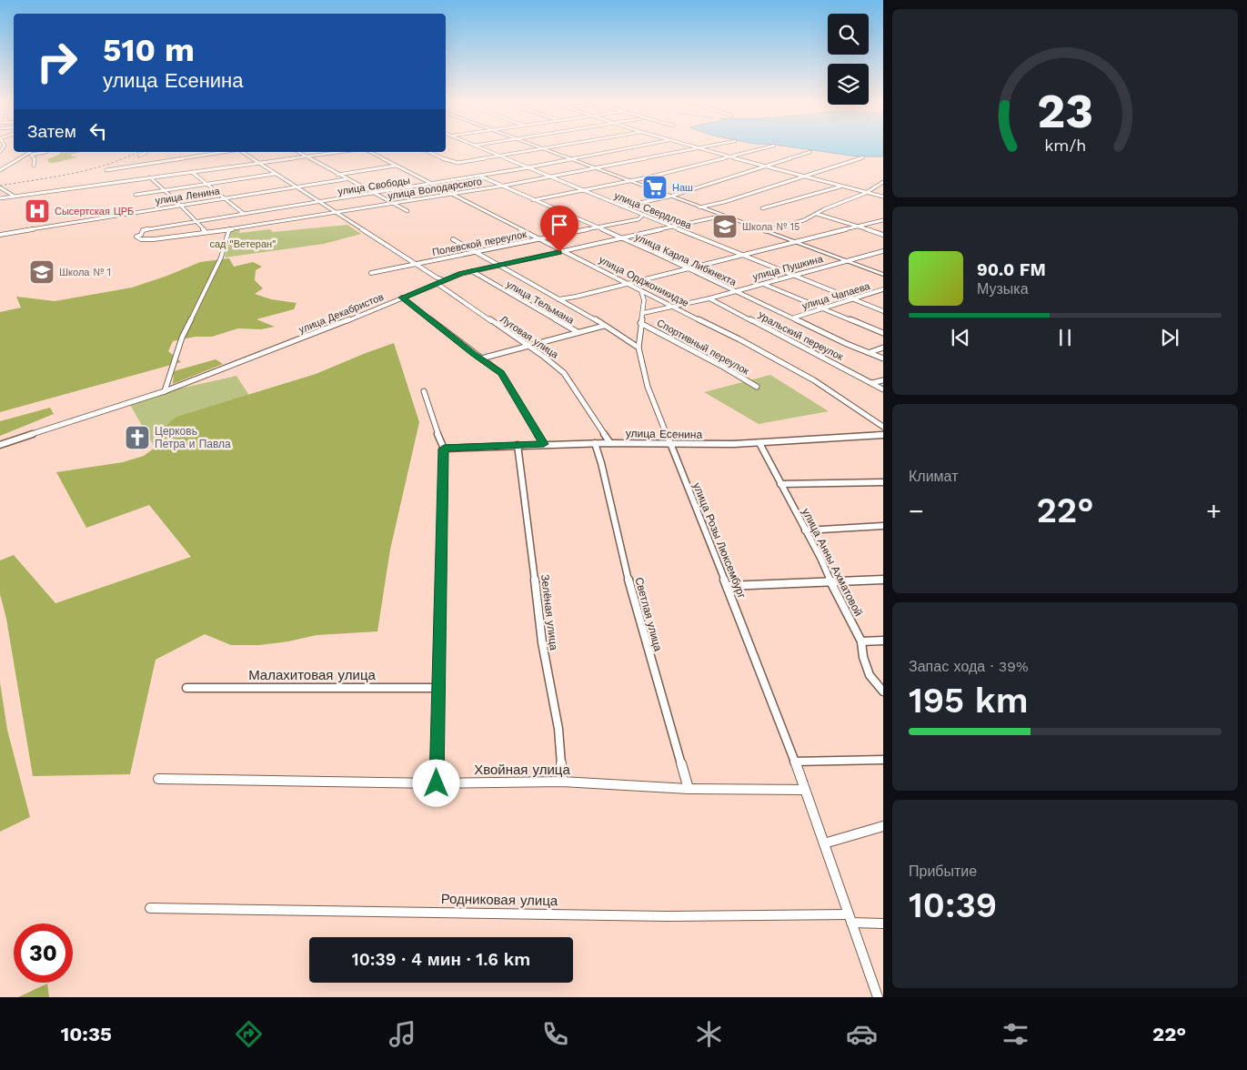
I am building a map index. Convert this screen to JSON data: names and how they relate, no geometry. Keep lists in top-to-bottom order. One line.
{"streets":{"street":["улица Свободы","улица Володарского","улица Ленина","улица Свердлова","Полевской переулок","улица Карла Либкнехта","улица Пушкина","улица Орджоникидзе","улица Чапаева","улица Тельмана","улица Декабристов","Уральский переулок","Луговая улица","Спортивный переулок","улица Есенина","улица Розы Люксембург","улица Анны Ахматовой","Зелёная улица","Светлая улица","Малахитовая улица","Хвойная улица","Родниковая улица"]},"crossings":[["улица Свободы","улица Володарского"],["улица Свободы","улица Свердлова"],["улица Свободы","улица Карла Либкнехта"],["улица Свободы","улица Орджоникидзе"],["улица Володарского","улица Свердлова"],["улица Володарского","улица Карла Либкнехта"],["улица Володарского","улица Орджоникидзе"],["улица Свердлова","Полевской переулок"],["улица Свердлова","улица Пушкина"],["улица Свердлова","улица Чапаева"],["улица Свердлова","улица Декабристов"],["Полевской переулок","улица Карла Либкнехта"],["Полевской переулок","улица Орджоникидзе"],["улица Карла Либкнехта","улица Пушкина"],["улица Карла Либкнехта","улица Чапаева"],["улица Карла Либкнехта","улица Декабристов"],["улица Пушкина","улица Орджоникидзе"],["улица Пушкина","Уральский переулок"],["улица Пушкина","улица Розы Люксембург"],["улица Орджоникидзе","улица Декабристов"],["улица Орджоникидзе","улица Розы Люксембург"],["улица Тельмана","улица Декабристов"],["улица Декабристов","Луговая улица"],["Луговая улица","улица Есенина"],["Спортивный переулок","улица Розы Люксембург"],["улица Есенина","улица Розы Люксембург"],["улица Есенина","улица Анны Ахматовой"],["улица Есенина","Зелёная улица"],["улица Есенина","Светлая улица"],["улица Розы Люксембург","Хвойная улица"],["улица Розы Люксембург","Родниковая улица"],["Зелёная улица","Хвойная улица"],["Светлая улица","Хвойная улица"]],"parks":["сад \"Ветеран\""],"places":{"supermarket":["Наш"],"hospital":["Сысертская ЦРБ"],"school or university":["Школа № 15","Школа № 1"],"church":["Церковь Петра и Павла"]},"page":{"turn":["510 m","улица Есенина"],"then":"Затем","song":["90.0 FM","Музыка"],"tile":["Климат",["Запас хода · 39%","195 km"],["Прибытие","10:39"]],"heat":["−","22°","+"],"limit":"30","trip":"10:39 · 4 мин · 1.6 km","tabs":["10:35","22°"],"gauge":["23","km/h"]}}
